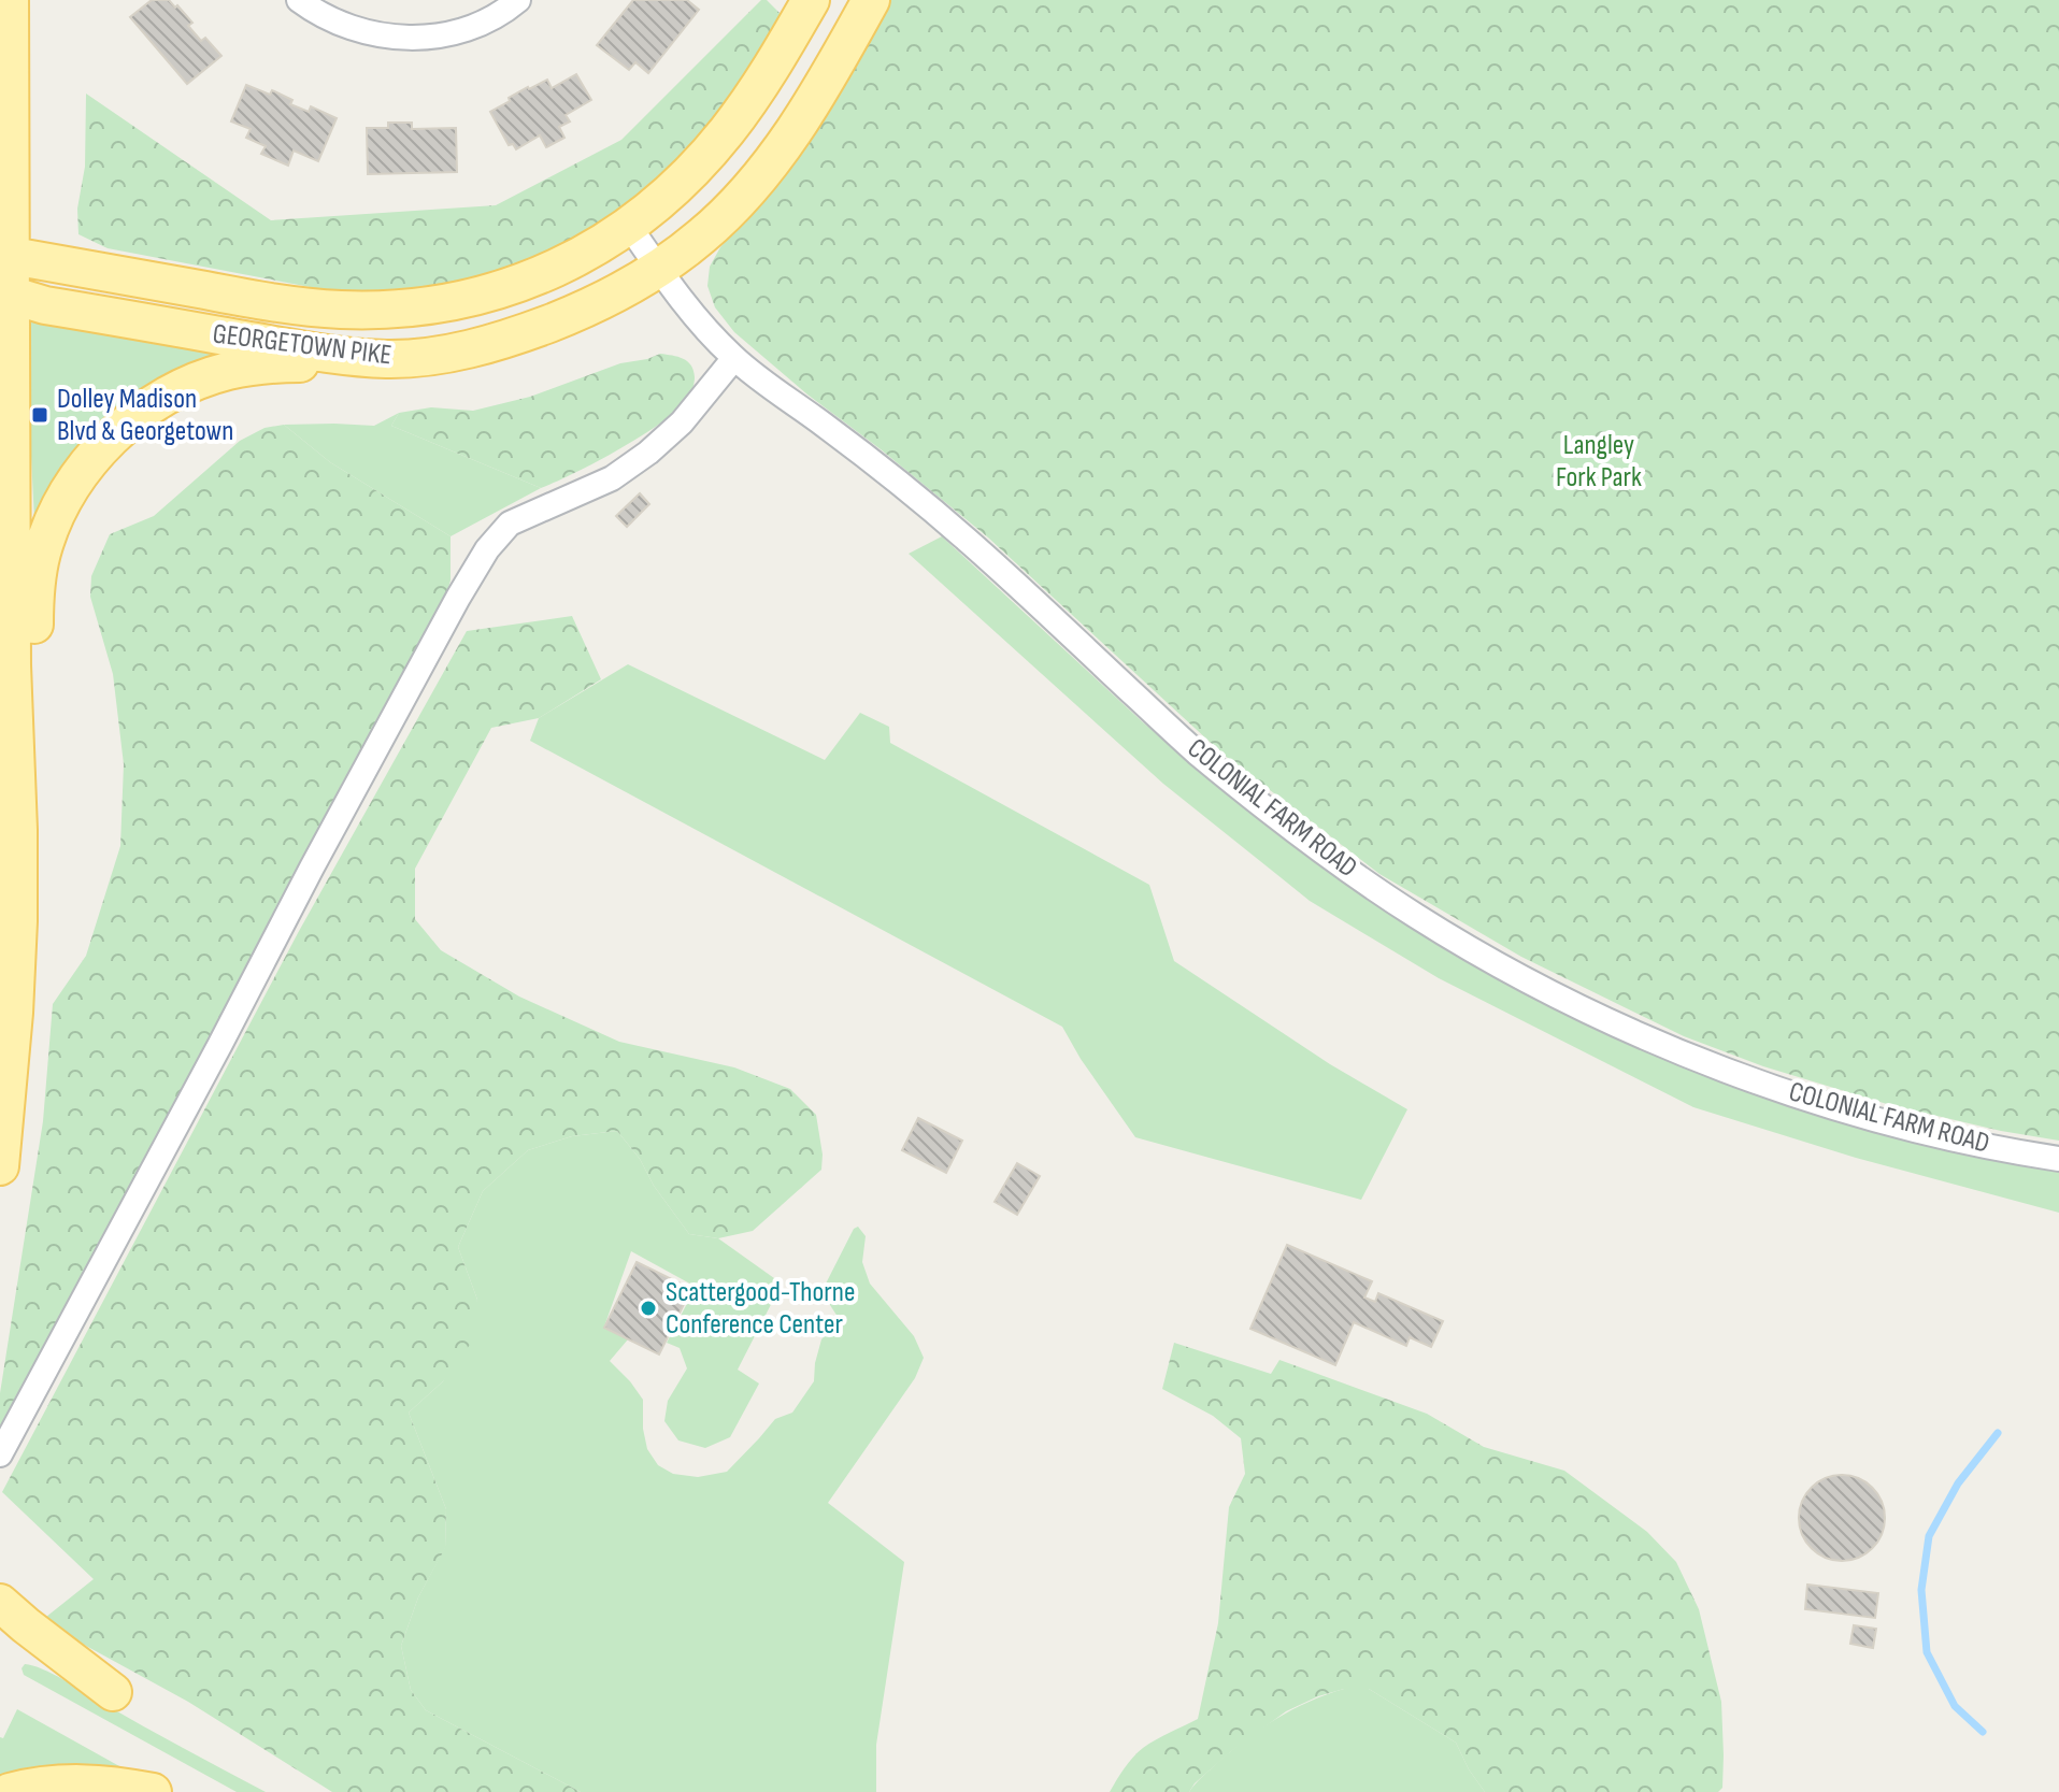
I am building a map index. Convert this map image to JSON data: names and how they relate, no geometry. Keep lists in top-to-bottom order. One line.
{"streets":{"main road":["GEORGETOWN PIKE"],"street":["COLONIAL FARM ROAD"]},"crossings":[["GEORGETOWN PIKE","COLONIAL FARM ROAD"]],"parks":["Langley Fork Park"],"places":{"transit":["Dolley Madison Blvd & Georgetown"],"other":["Scattergood-Thorne Conference Center"]}}
